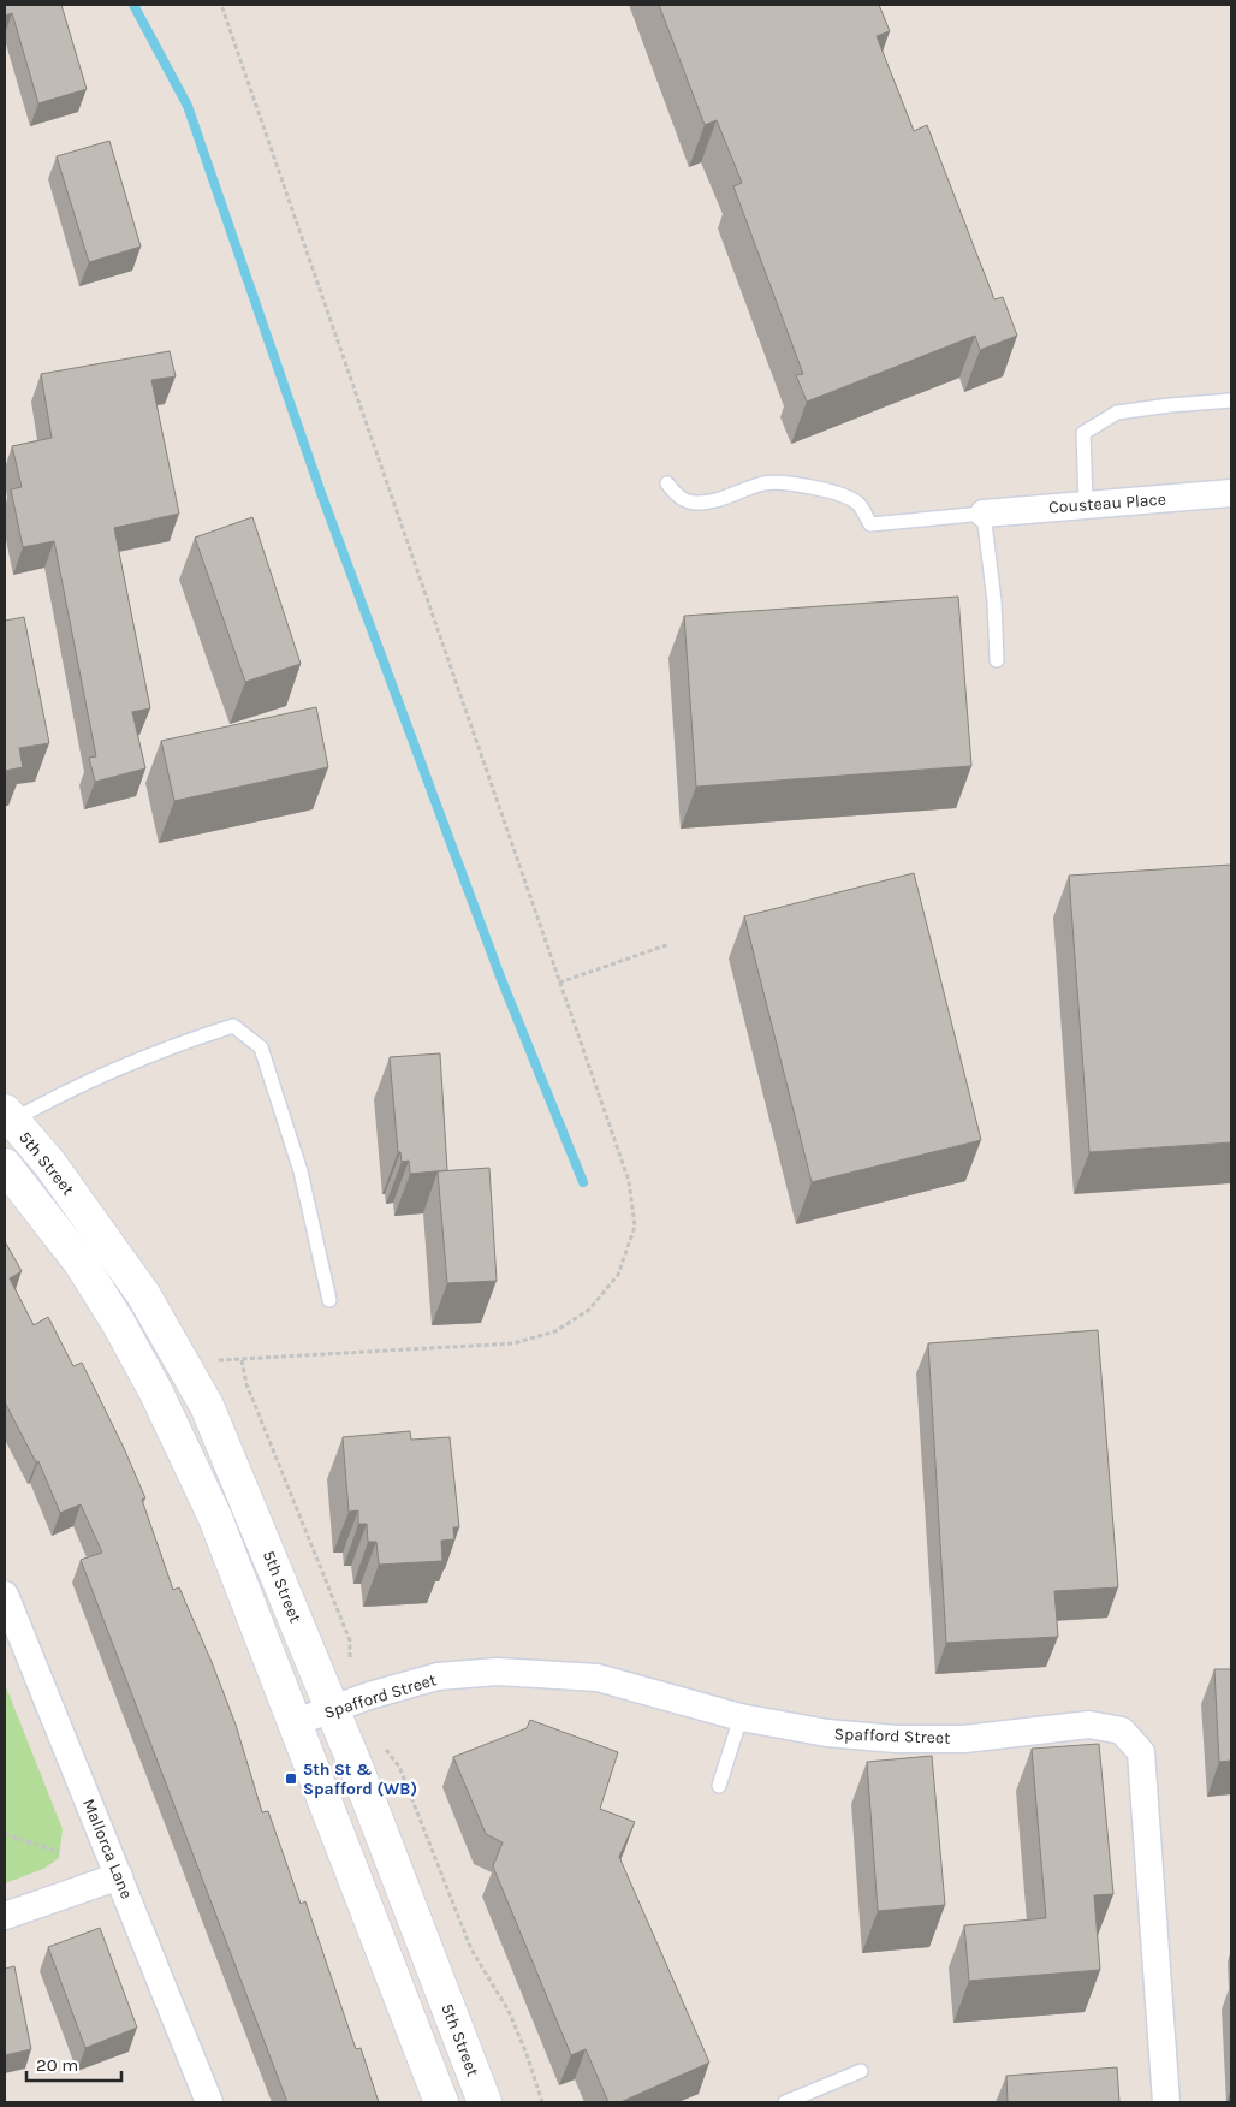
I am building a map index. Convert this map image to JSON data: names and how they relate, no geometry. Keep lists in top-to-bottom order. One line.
{"streets":{"main road":["5th Street"],"street":["Cousteau Place","Spafford Street","Mallorca Lane"]},"crossings":[["5th Street","Spafford Street"]],"places":{"transit":["5th St & Spafford (WB)"]},"scale_bar":"20 m"}
